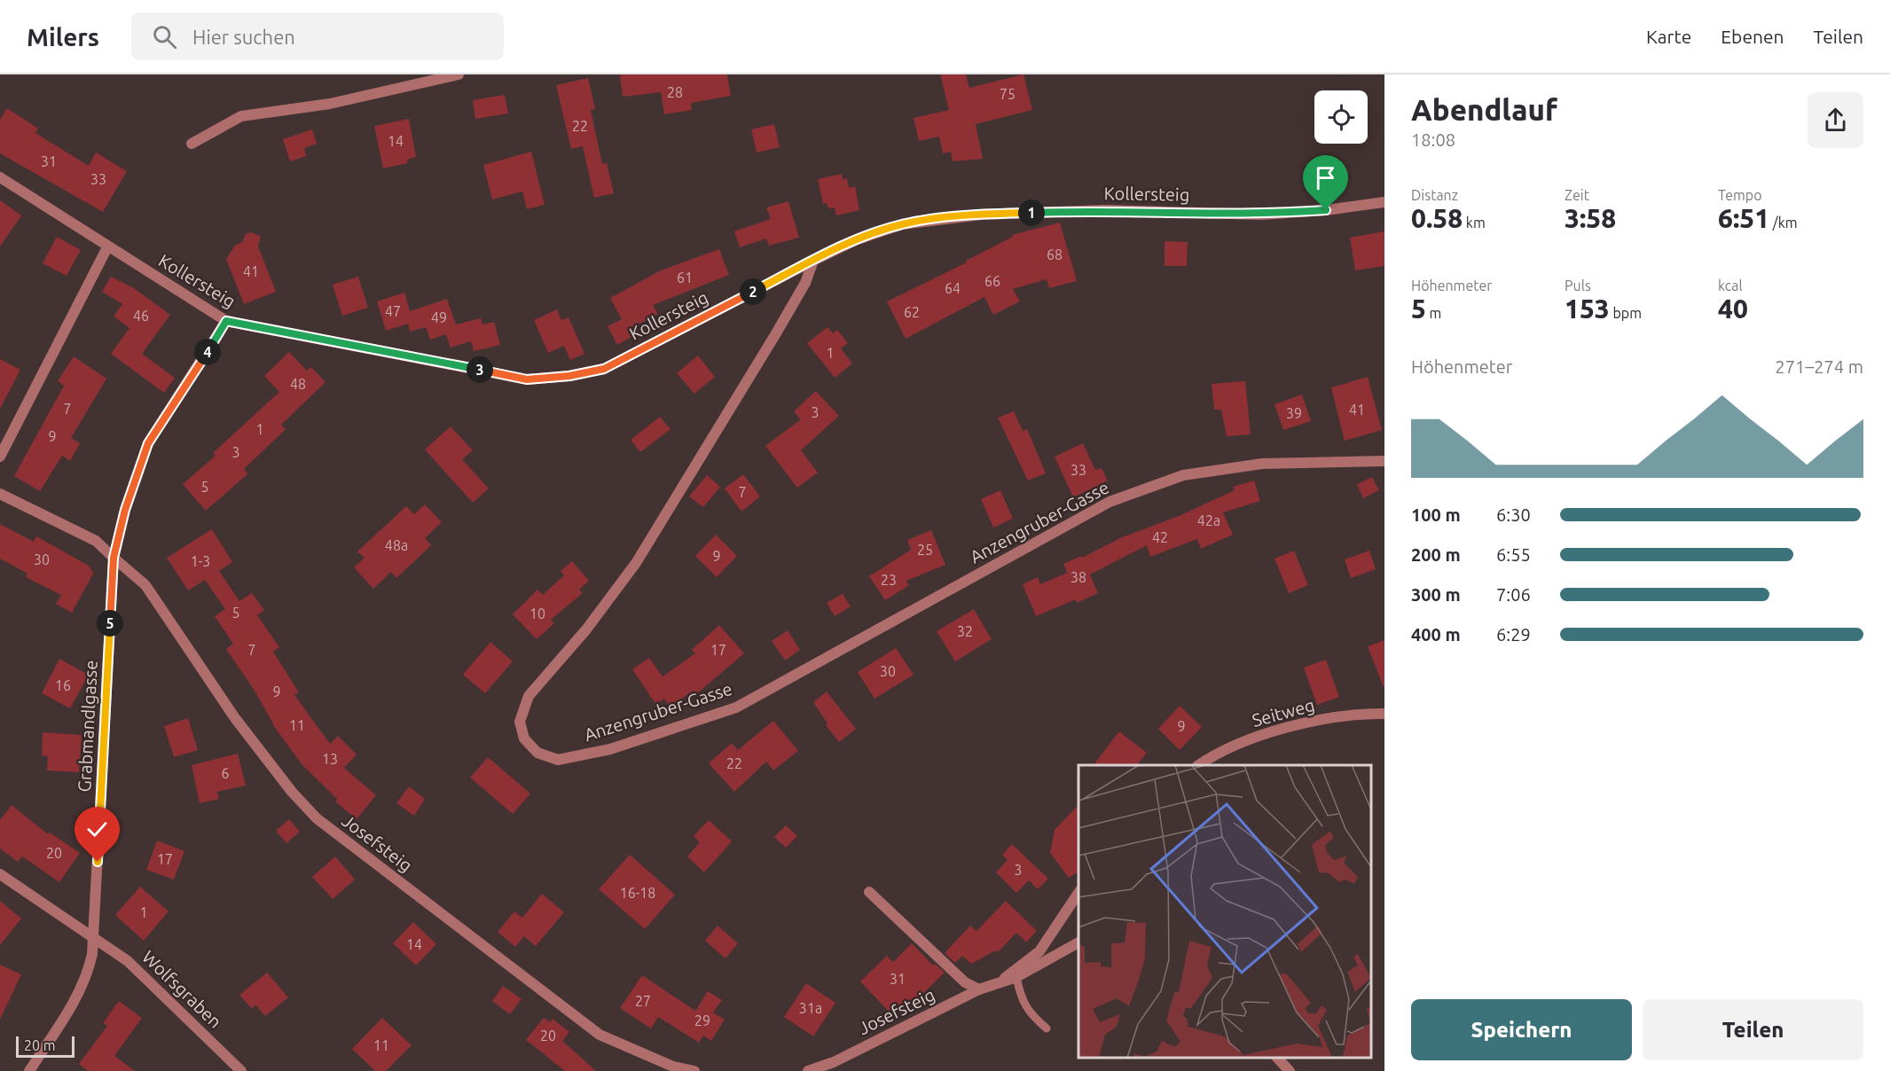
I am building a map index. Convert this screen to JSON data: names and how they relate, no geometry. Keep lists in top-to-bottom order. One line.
{"streets":{"street":["Kollersteig","Anzengruber-Gasse","Seitweg","Grabmandlgasse","Josefsteig","Wolfsgraben"]},"crossings":[["Kollersteig","Anzengruber-Gasse"],["Kollersteig","Grabmandlgasse"],["Grabmandlgasse","Josefsteig"],["Grabmandlgasse","Wolfsgraben"]],"house_numbers":["28","75","22","14","31","33","68","41","61","66","64","47","62","46","49","1","48","7","41","3","39","1","9","3","33","5","7","42a","42","48a","25","9","30","1-3","38","23","5","10","32","7","17","30","16","9","11","9","13","22","6","20","17","3","16-18","1","14","31","27","31a","29","20","11"],"scale_bar":"20 m","page":{"header":"Milers","search":"Hier suchen","nav":["Karte","Ebenen","Teilen"],"heading":["Abendlauf","18:08"],"stats":[["Distanz","0.58 km"],["Zeit","3:58"],["Tempo","6:51 /km"],["Höhenmeter","5 m"],["Puls","153 bpm"],["kcal","40"]],"pins":["1","2","4","3","5"],"chart":["Höhenmeter","271–274 m"],"list":[{"name":"100 m","note":"6:30"},{"name":"200 m","note":"6:55"},{"name":"300 m","note":"7:06"},{"name":"400 m","note":"6:29"}],"buttons":["Speichern","Teilen"],"scale":"20 m"}}
